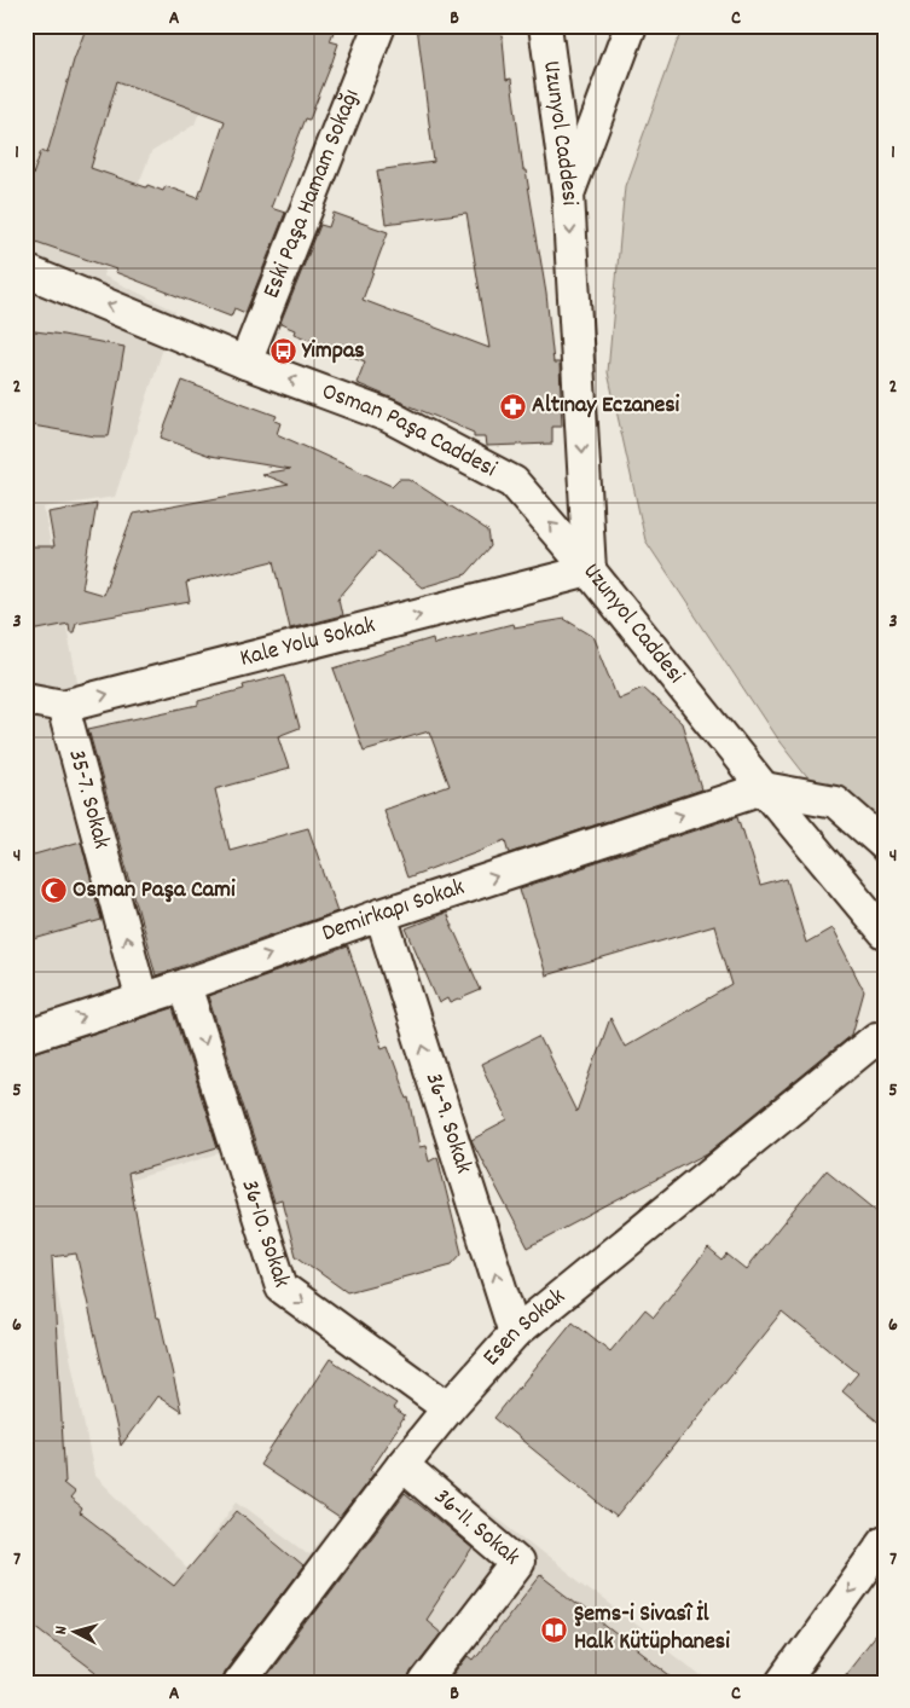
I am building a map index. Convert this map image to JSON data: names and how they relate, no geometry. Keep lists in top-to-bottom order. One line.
{"streets":{"street":["Uzunyol Caddesi","Eski Paşa Hamam Sokağı","Osman Paşa Caddesi","Kale Yolu Sokak","35-7. Sokak","Demirkapı Sokak","36-9. Sokak","36-10. Sokak","Esen Sokak","36-11. Sokak"]},"crossings":[["Uzunyol Caddesi","Osman Paşa Caddesi"],["Uzunyol Caddesi","Kale Yolu Sokak"],["Uzunyol Caddesi","Demirkapı Sokak"],["Eski Paşa Hamam Sokağı","Osman Paşa Caddesi"],["Osman Paşa Caddesi","Kale Yolu Sokak"],["Kale Yolu Sokak","35-7. Sokak"],["35-7. Sokak","Demirkapı Sokak"],["Demirkapı Sokak","36-9. Sokak"],["Demirkapı Sokak","36-10. Sokak"],["36-9. Sokak","Esen Sokak"],["36-10. Sokak","Esen Sokak"],["Esen Sokak","36-11. Sokak"]],"one_way":["Uzunyol Caddesi","Osman Paşa Caddesi","Kale Yolu Sokak","35-7. Sokak","Demirkapı Sokak","36-9. Sokak","36-10. Sokak"],"places":{"bus stop":["Yimpas"],"pharmacy":["Altınay Eczanesi"],"mosque":["Osman Paşa Cami"],"library":["Şems-i Sivasî İl Halk Kütüphanesi"]},"north":"left","grid":{"columns":["A","B","C"],"rows":["1","2","3","4","5","6","7"]}}
